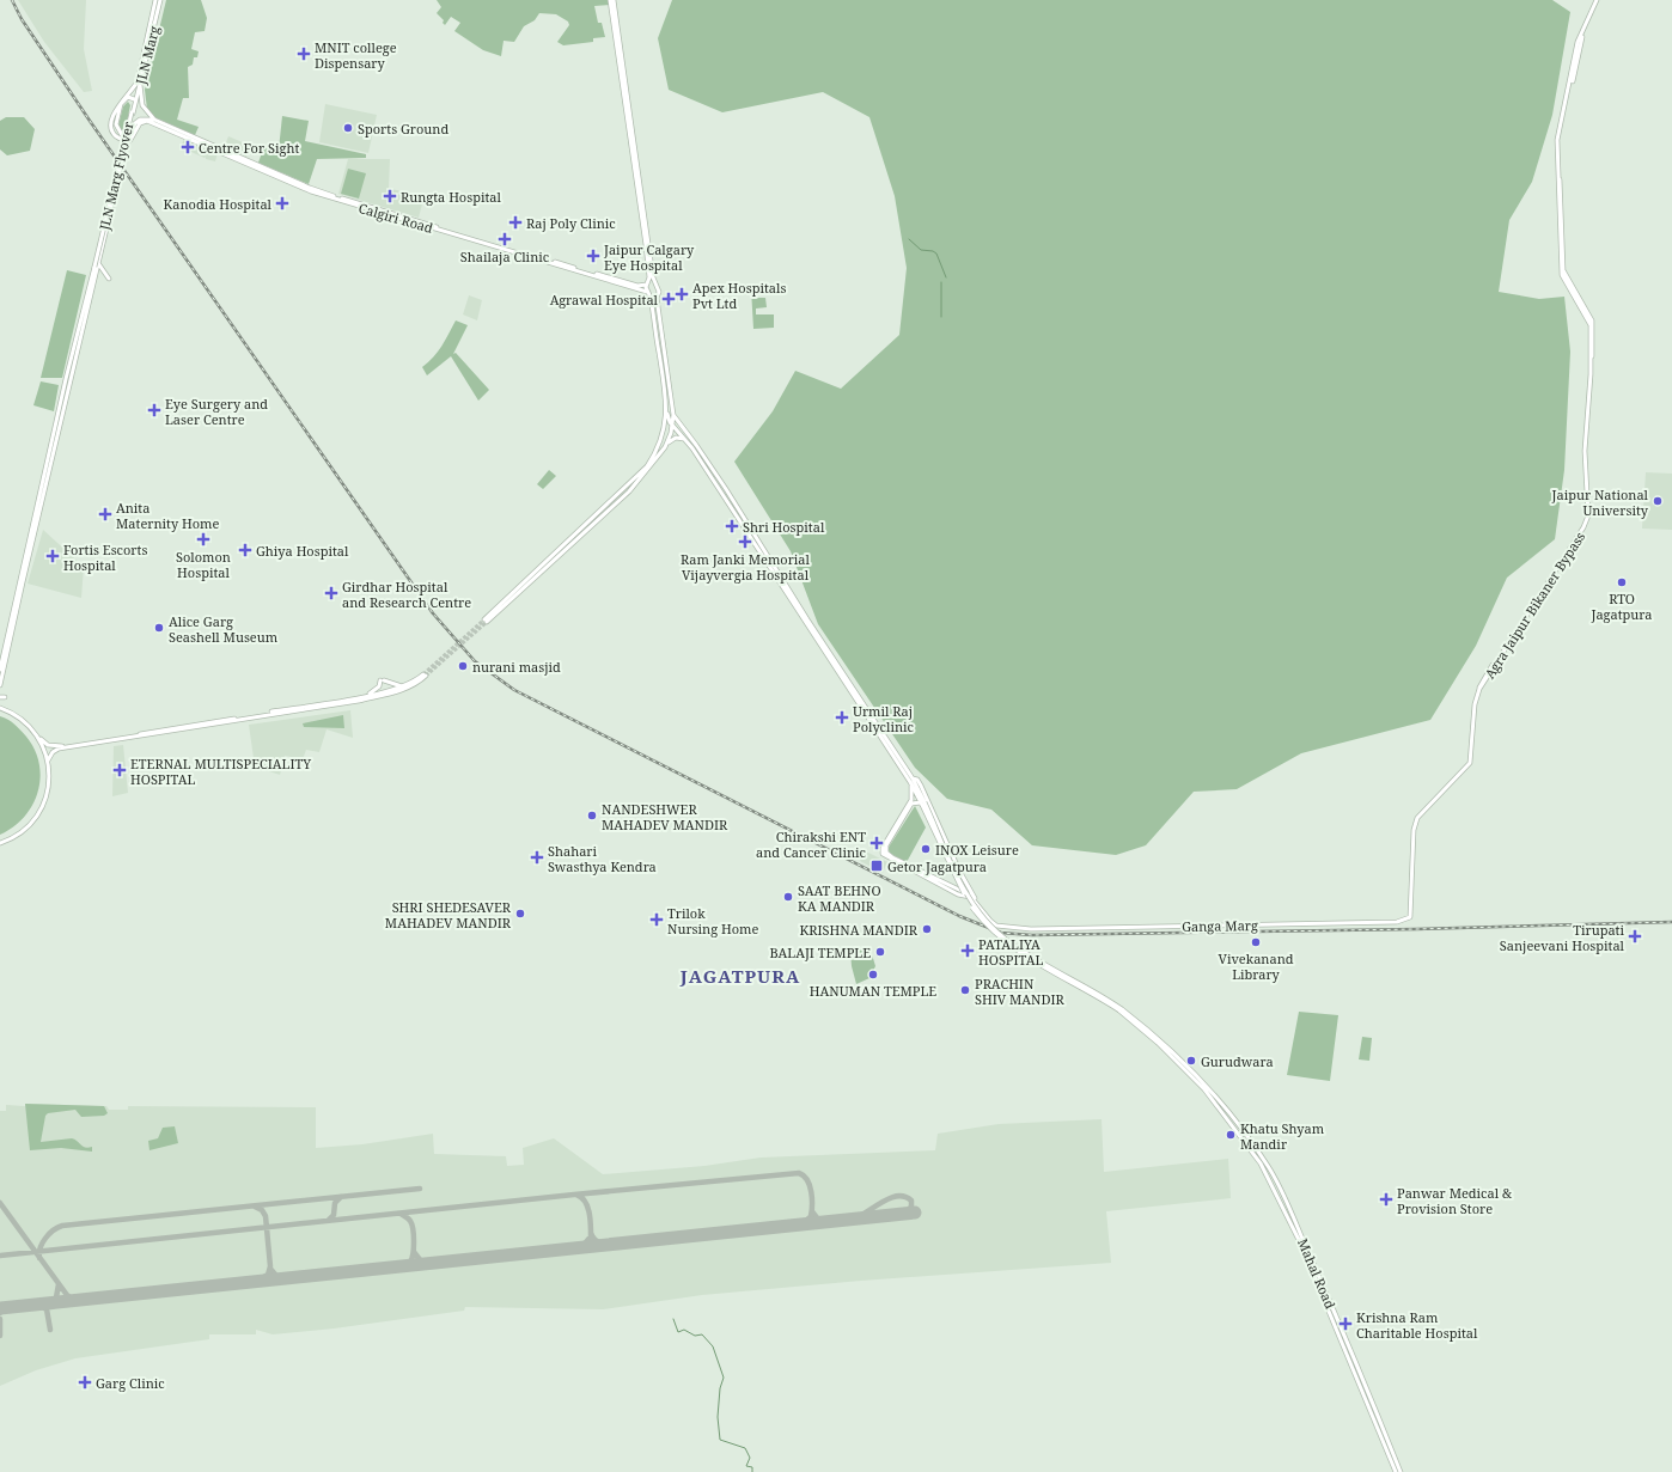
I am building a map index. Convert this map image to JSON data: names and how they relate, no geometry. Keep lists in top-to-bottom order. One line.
{"streets":{"main road":["JLN Marg","JLN Marg Flyover","Calgiri Road","Agra Jaipur Bikaner Bypass","Ganga Marg","Mahal Road"]},"crossings":[["JLN Marg","JLN Marg Flyover"],["JLN Marg","Calgiri Road"],["JLN Marg Flyover","Calgiri Road"],["Agra Jaipur Bikaner Bypass","Ganga Marg"]],"districts":["JAGATPURA"],"places":{"health":["MNIT college Dispensary","Centre For Sight","Rungta Hospital","Kanodia Hospital","Raj Poly Clinic","Shailaja Clinic","Jaipur Calgary Eye Hospital","Apex Hospitals Pvt Ltd","Agrawal Hospital","Eye Surgery and Laser Centre","Anita Maternity Home","Shri Hospital","Solomon Hospital","Ram Janki Memorial Vijayvergia Hospital","Ghiya Hospital","Fortis Escorts Hospital","Girdhar Hospital and Research Centre","Urmil Raj Polyclinic","ETERNAL MULTISPECIALITY HOSPITAL","Chirakshi ENT and Cancer Clinic","Shahari Swasthya Kendra","Trilok Nursing Home","Tirupati Sanjeevani Hospital","PATALIYA HOSPITAL","Panwar Medical & Provision Store","Krishna Ram Charitable Hospital","Garg Clinic"],"other":["Sports Ground","Jaipur National University","RTO Jagatpura","Alice Garg Seashell Museum","nurani masjid","NANDESHWER MAHADEV MANDIR","INOX Leisure","SAAT BEHNO KA MANDIR","SHRI SHEDESAVER MAHADEV MANDIR","KRISHNA MANDIR","Vivekanand Library","BALAJI TEMPLE","HANUMAN TEMPLE","PRACHIN SHIV MANDIR","Gurudwara","Khatu Shyam Mandir"],"transit":["Getor Jagatpura"]}}
